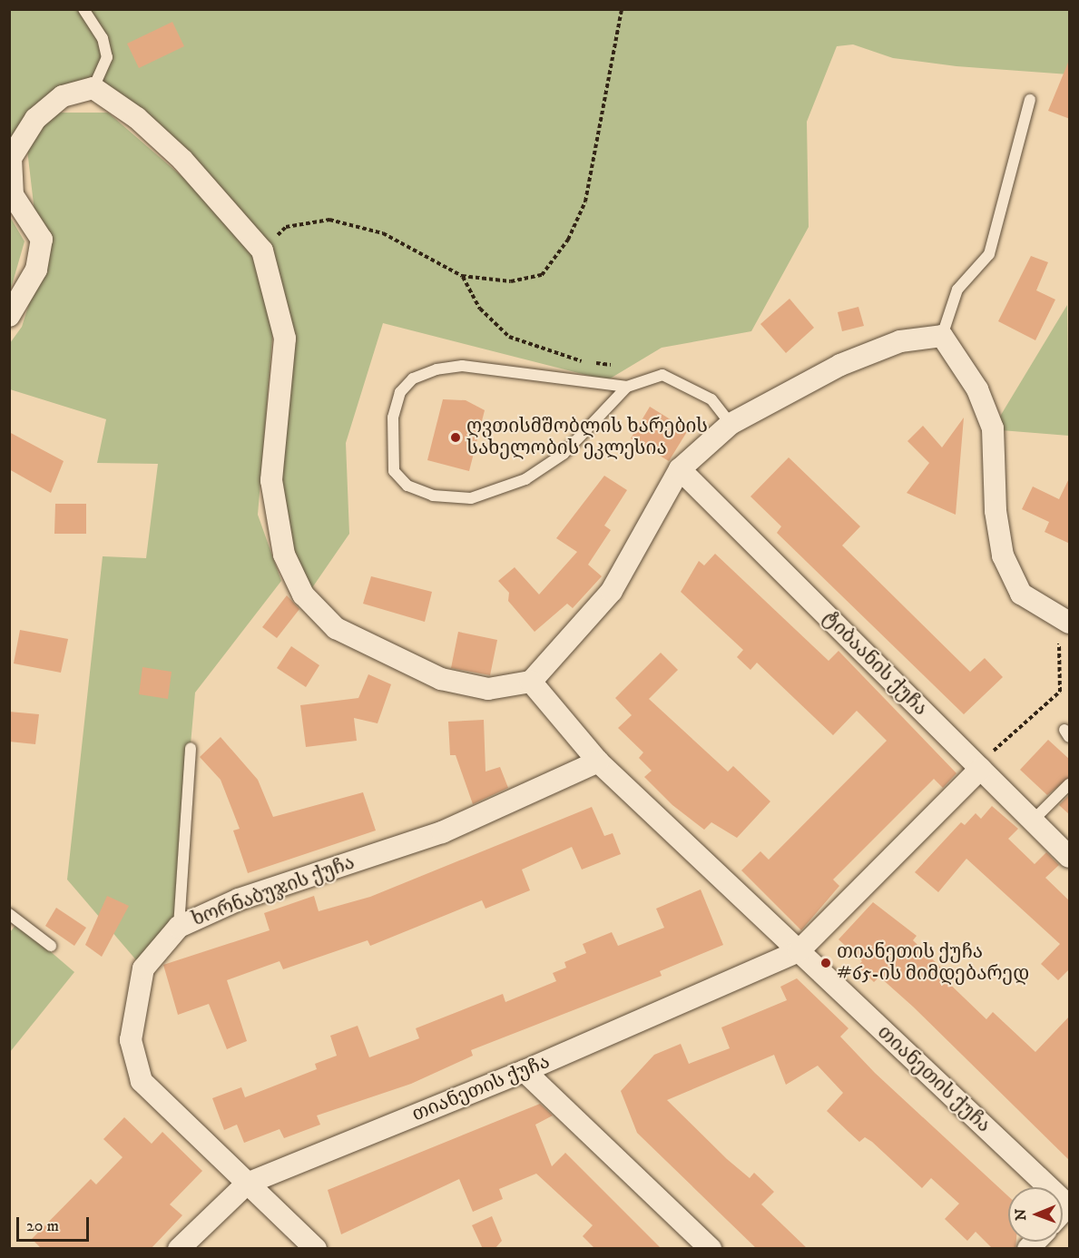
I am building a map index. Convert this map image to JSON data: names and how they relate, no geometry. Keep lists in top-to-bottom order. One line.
{"streets":{"street":["ტიბაანის ქუჩა","ხორნაბუჯის ქუჩა","თიანეთის ქუჩა"]},"crossings":[["ტიბაანის ქუჩა","თიანეთის ქუჩა"],["ხორნაბუჯის ქუჩა","თიანეთის ქუჩა"]],"places":["ღვთისმშობლის ხარების სახელობის ეკლესია","თიანეთის ქუჩა #65-ის მიმდებარედ"],"scale_bar":"20 m","north":"left"}
